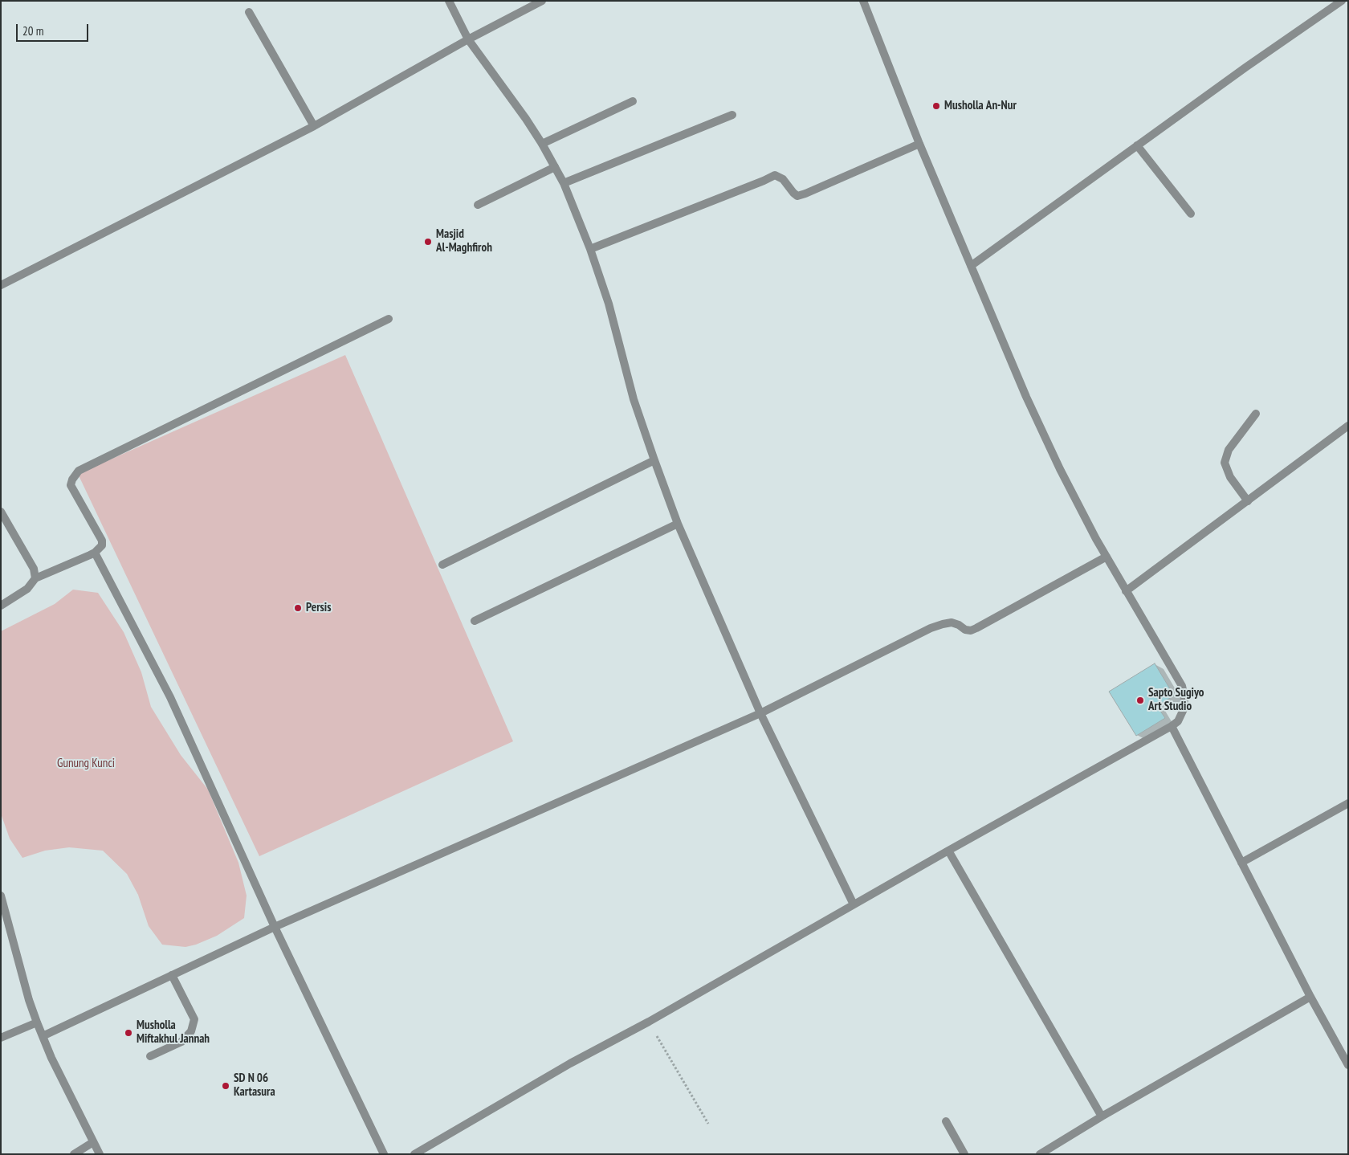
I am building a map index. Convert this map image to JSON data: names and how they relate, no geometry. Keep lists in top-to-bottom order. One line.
{"parks":["Gunung Kunci"],"places":["Musholla An-Nur","Masjid Al-Maghfiroh","Persis","Sapto Sugiyo Art Studio","Musholla Miftakhul Jannah","SD N 06 Kartasura"],"scale_bar":"20 m"}
